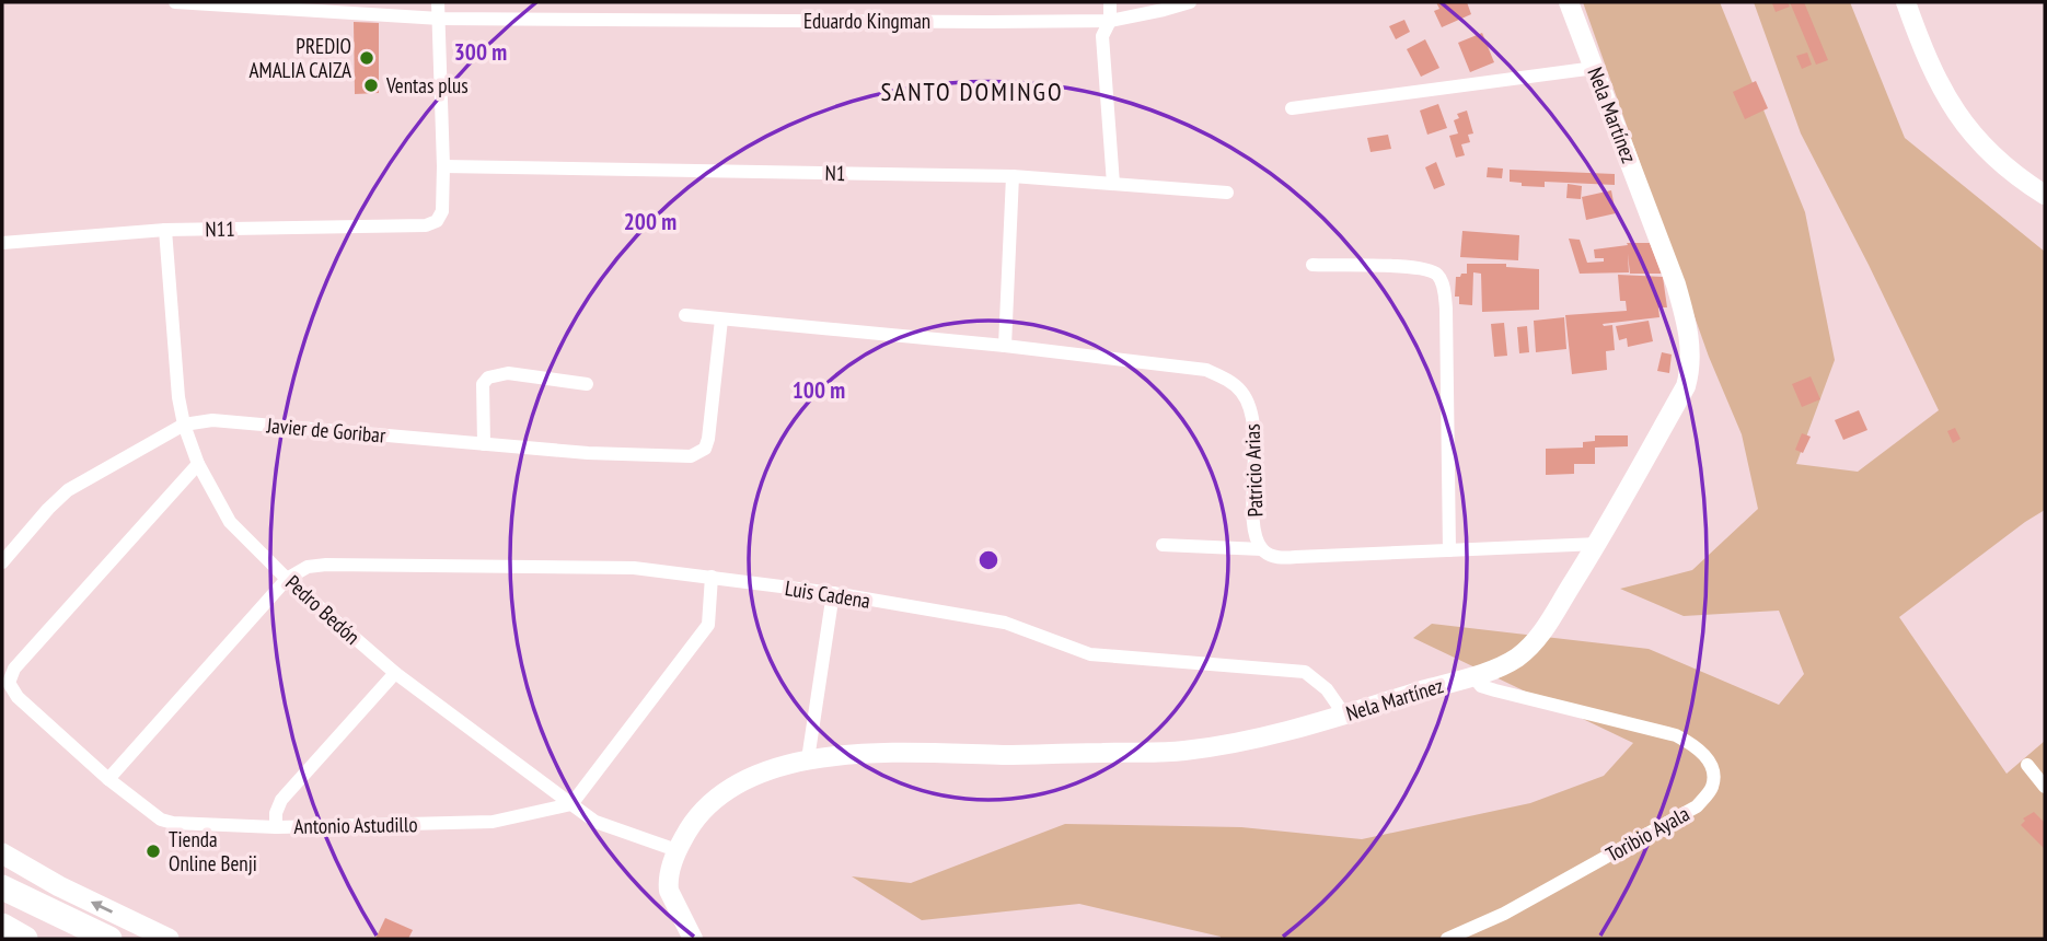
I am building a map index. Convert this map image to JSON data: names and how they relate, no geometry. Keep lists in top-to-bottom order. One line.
{"streets":{"main road":["Nela Martínez"],"street":["Eduardo Kingman","N1","N11","Javier de Goribar","Patricio Arias","Luis Cadena","Pedro Bedón","Antonio Astudillo","Toribio Ayala"]},"crossings":[["Nela Martínez","Luis Cadena"],["Nela Martínez","Pedro Bedón"],["Nela Martínez","Toribio Ayala"],["N1","N11"],["N11","Pedro Bedón"],["Javier de Goribar","Patricio Arias"],["Javier de Goribar","Pedro Bedón"],["Luis Cadena","Pedro Bedón"],["Pedro Bedón","Antonio Astudillo"]],"districts":["SANTO DOMINGO"],"places":["PREDIO AMALIA CAIZA","Ventas plus","Tienda Online Benji"],"rings":["300 m","200 m","100 m"]}
